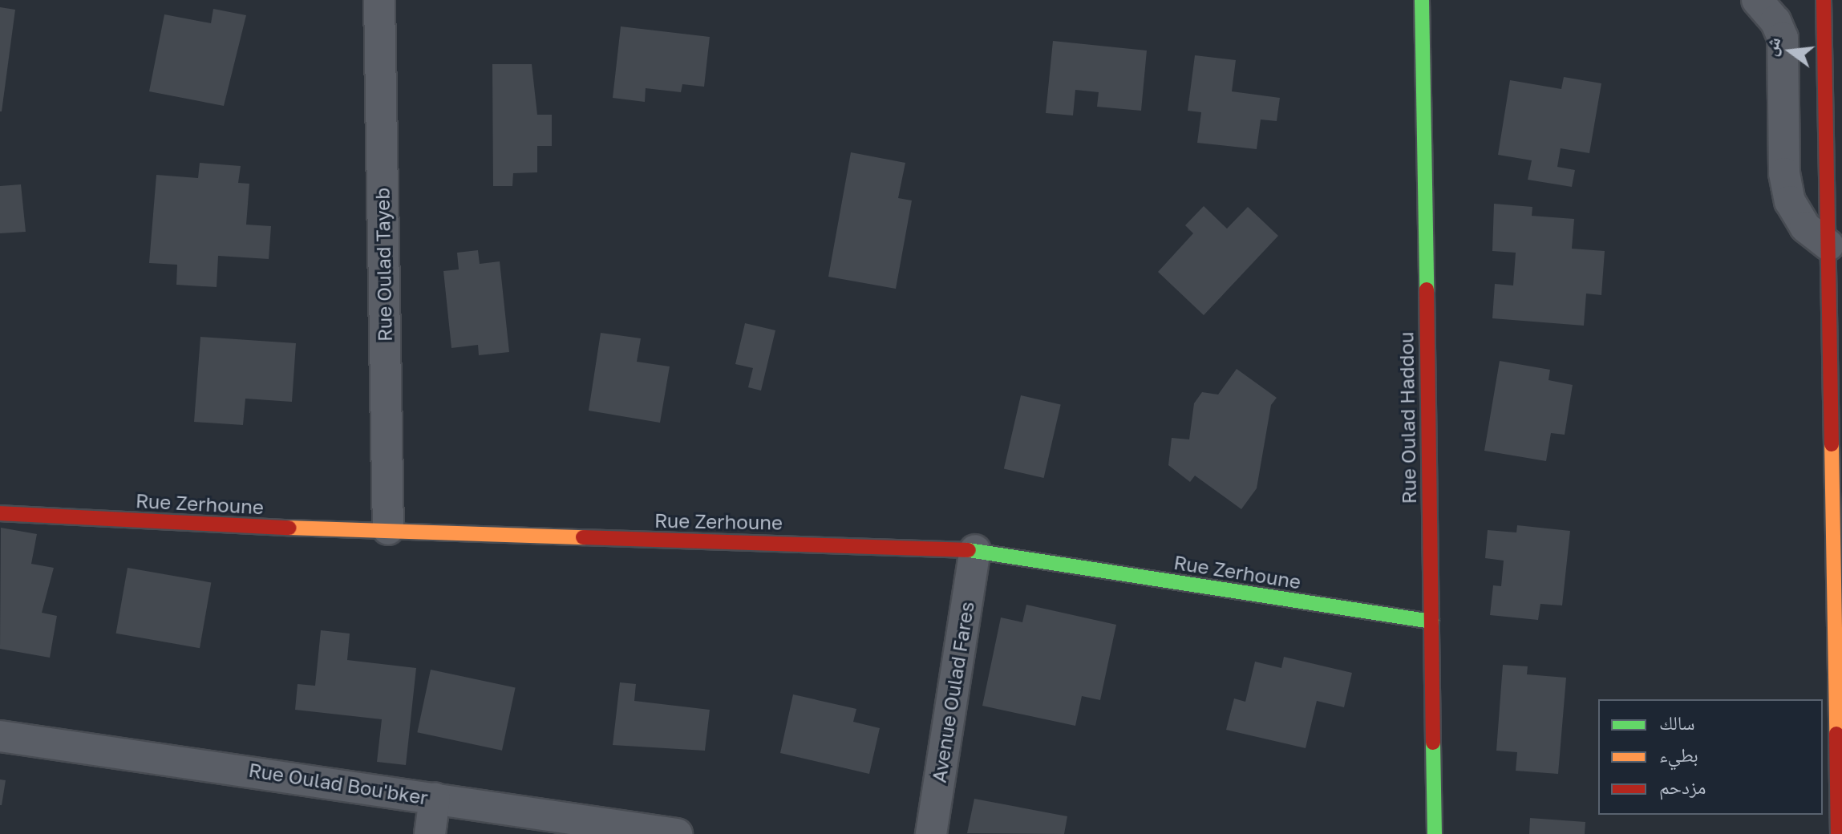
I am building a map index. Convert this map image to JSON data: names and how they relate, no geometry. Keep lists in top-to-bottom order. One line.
{"streets":{"main road":["Rue Oulad Haddou","Rue Zerhoune"],"street":["Rue Oulad Tayeb","Avenue Oulad Fares","Rue Oulad Bou'bker"]},"crossings":[["Rue Oulad Tayeb","Rue Zerhoune"],["Rue Oulad Haddou","Rue Zerhoune"],["Rue Zerhoune","Avenue Oulad Fares"]],"legend":["سالك","بطيء","مزدحم"],"north":"left"}
